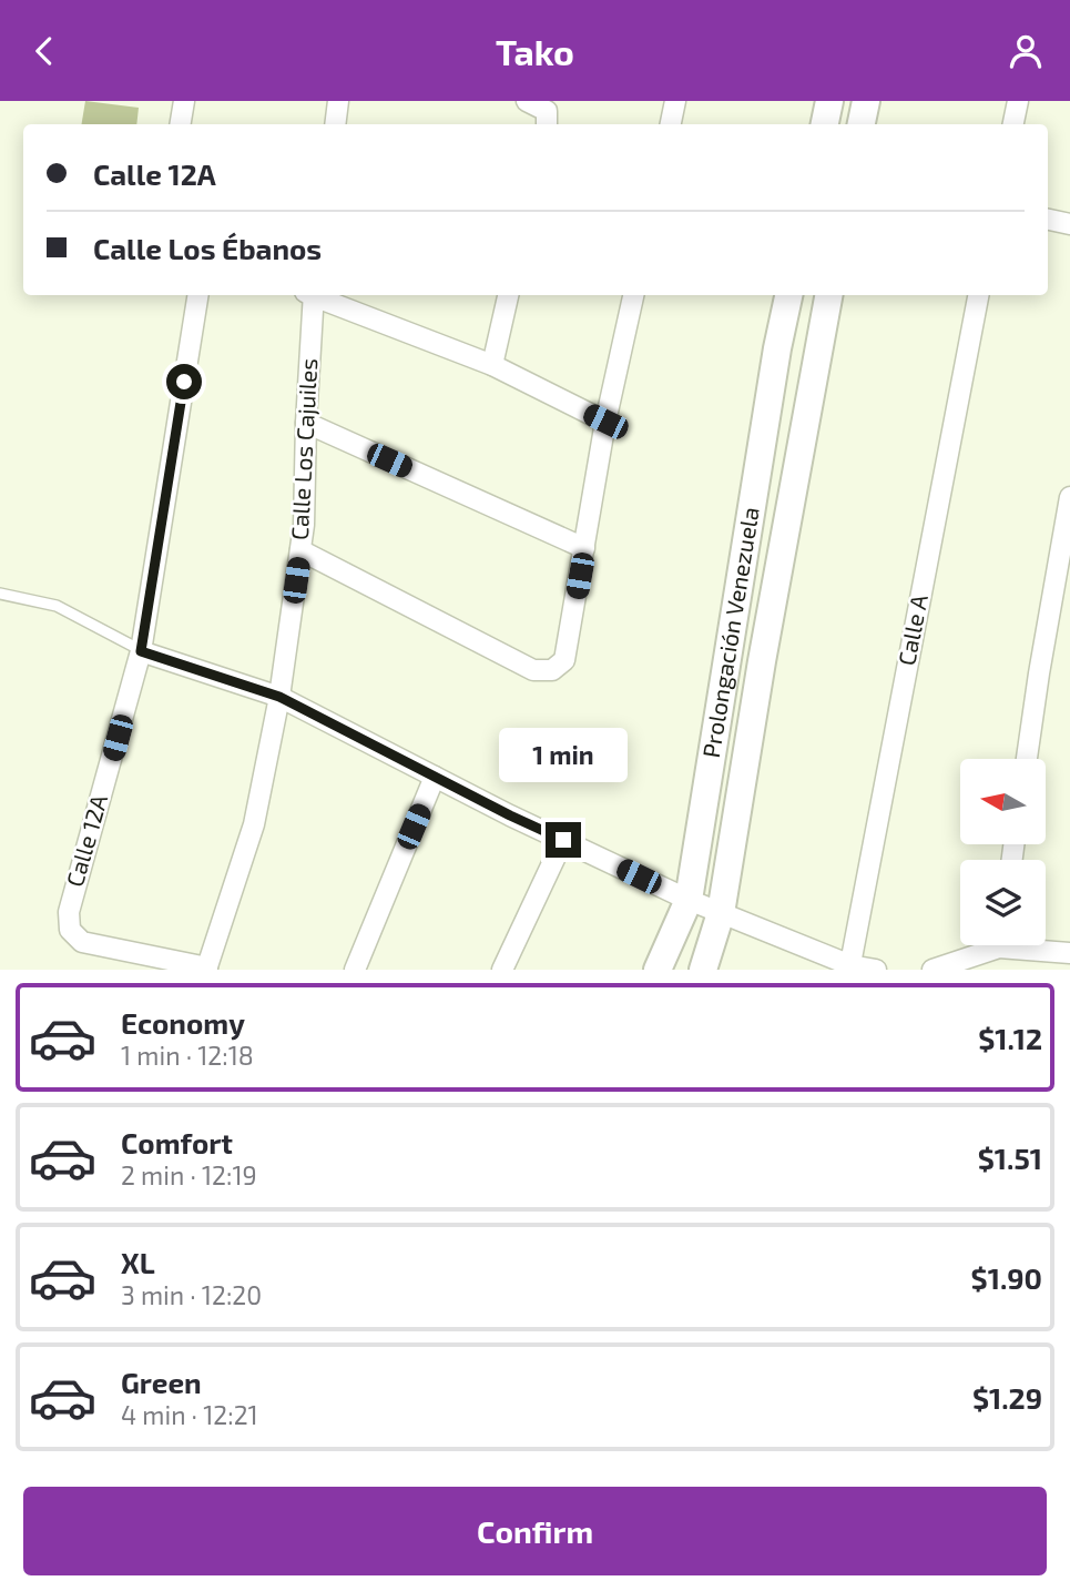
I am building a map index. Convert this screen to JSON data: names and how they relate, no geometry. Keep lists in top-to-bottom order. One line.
{"streets":{"street":["Calle Los Cajuiles","Calle A","Prolongación Venezuela","Calle 12A"]},"crossings":[["Calle Los Cajuiles","Calle 12A"]],"north":"left","page":{"header":"Tako","banner":["Calle 12A","Calle Los Ébanos"],"bubble":"1 min","list":[{"name":"Economy","note":"1 min · 12:18","value":"$1.12"},{"name":"Comfort","note":"2 min · 12:19","value":"$1.51"},{"name":"XL","note":"3 min · 12:20","value":"$1.90"},{"name":"Green","note":"4 min · 12:21","value":"$1.29"}],"buttons":"Confirm"}}
